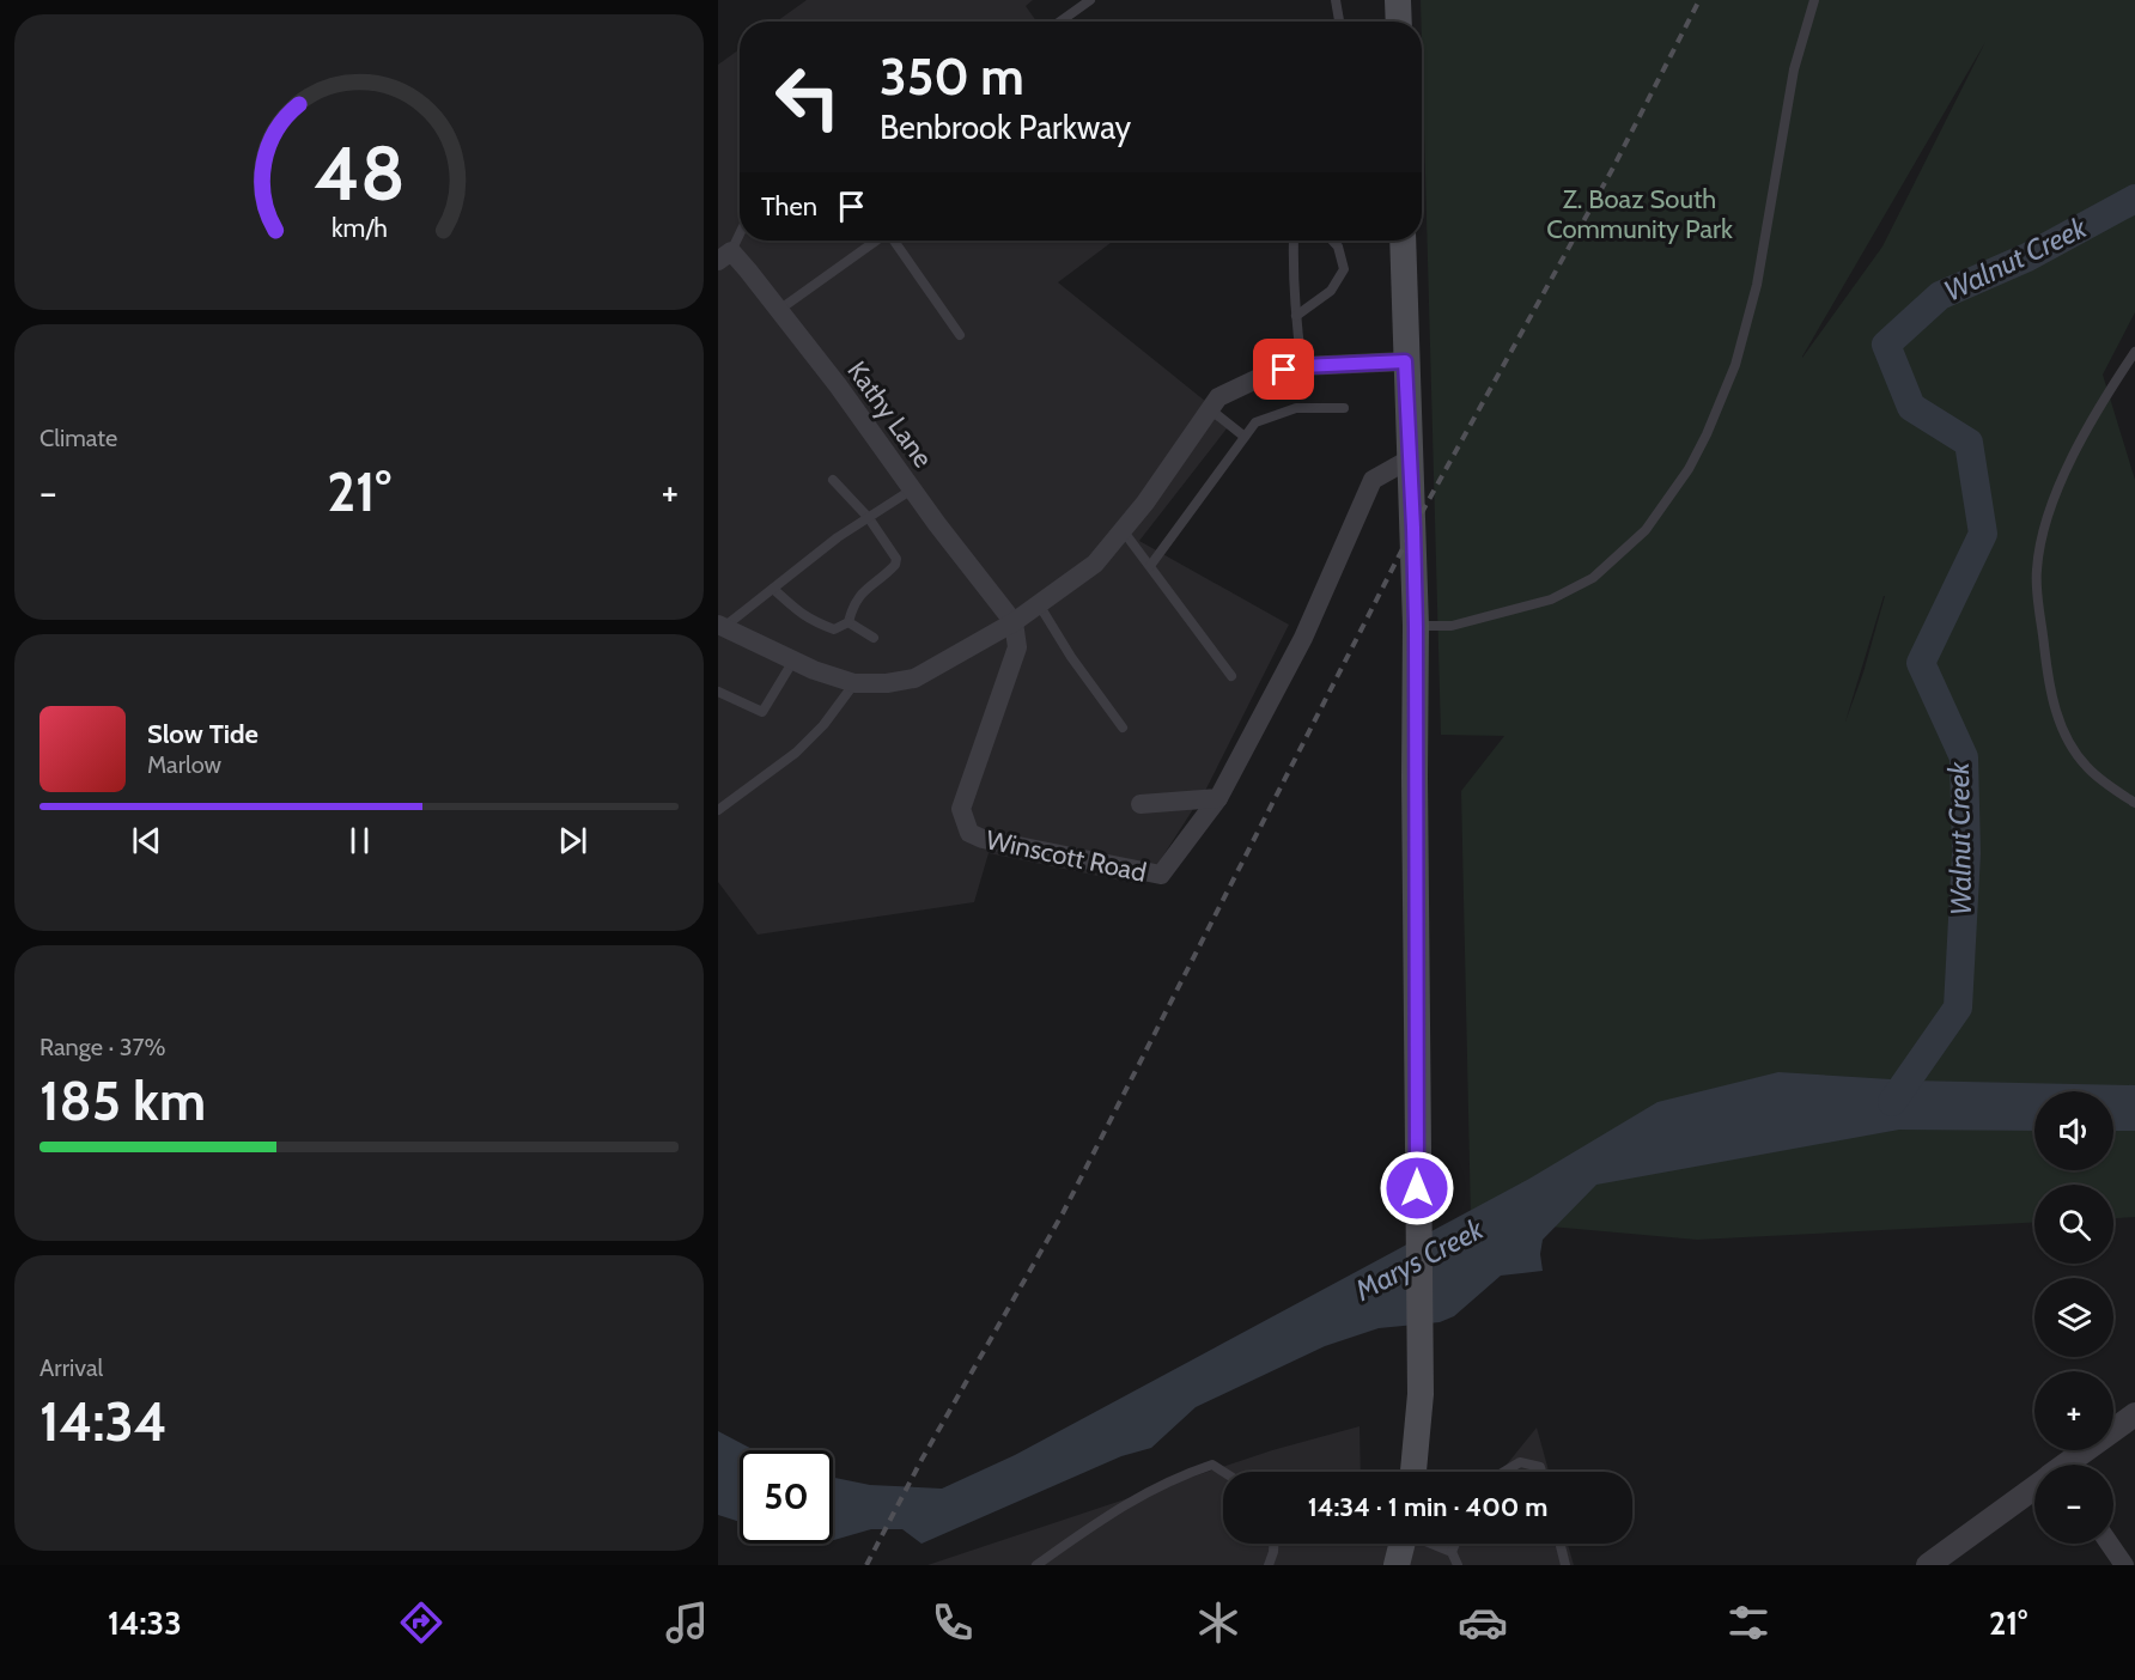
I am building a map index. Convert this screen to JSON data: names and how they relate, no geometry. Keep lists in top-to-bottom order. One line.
{"streets":{"street":["Kathy Lane","Winscott Road"]},"crossings":[["Kathy Lane","Winscott Road"]],"water":["Walnut Creek","Marys Creek"],"parks":["Z. Boaz South Community Park"],"page":{"turn":["350 m","Benbrook Parkway"],"then":"Then","tile":["Climate",["Range · 37%","185 km"],["Arrival","14:34"]],"heat":["−","21°","+"],"song":["Slow Tide","Marlow"],"map_buttons":["+","−"],"limit":"50","trip":"14:34 · 1 min · 400 m","tabs":["14:33","21°"],"gauge":["48","km/h"]}}
